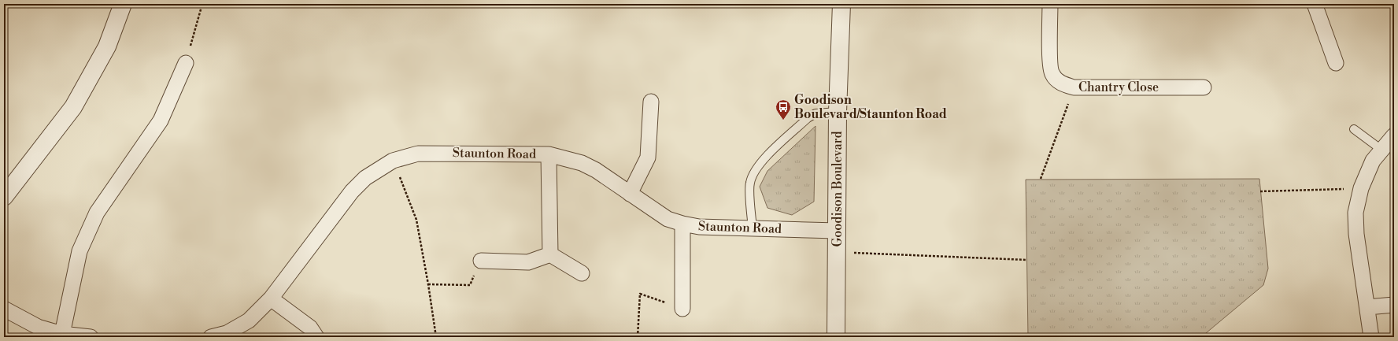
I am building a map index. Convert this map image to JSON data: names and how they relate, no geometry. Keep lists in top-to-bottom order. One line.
{"streets":{"street":["Chantry Close","Staunton Road","Goodison Boulevard"]},"crossings":[["Staunton Road","Goodison Boulevard"]],"places":{"bus stop":["Goodison Boulevard/Staunton Road"]}}
